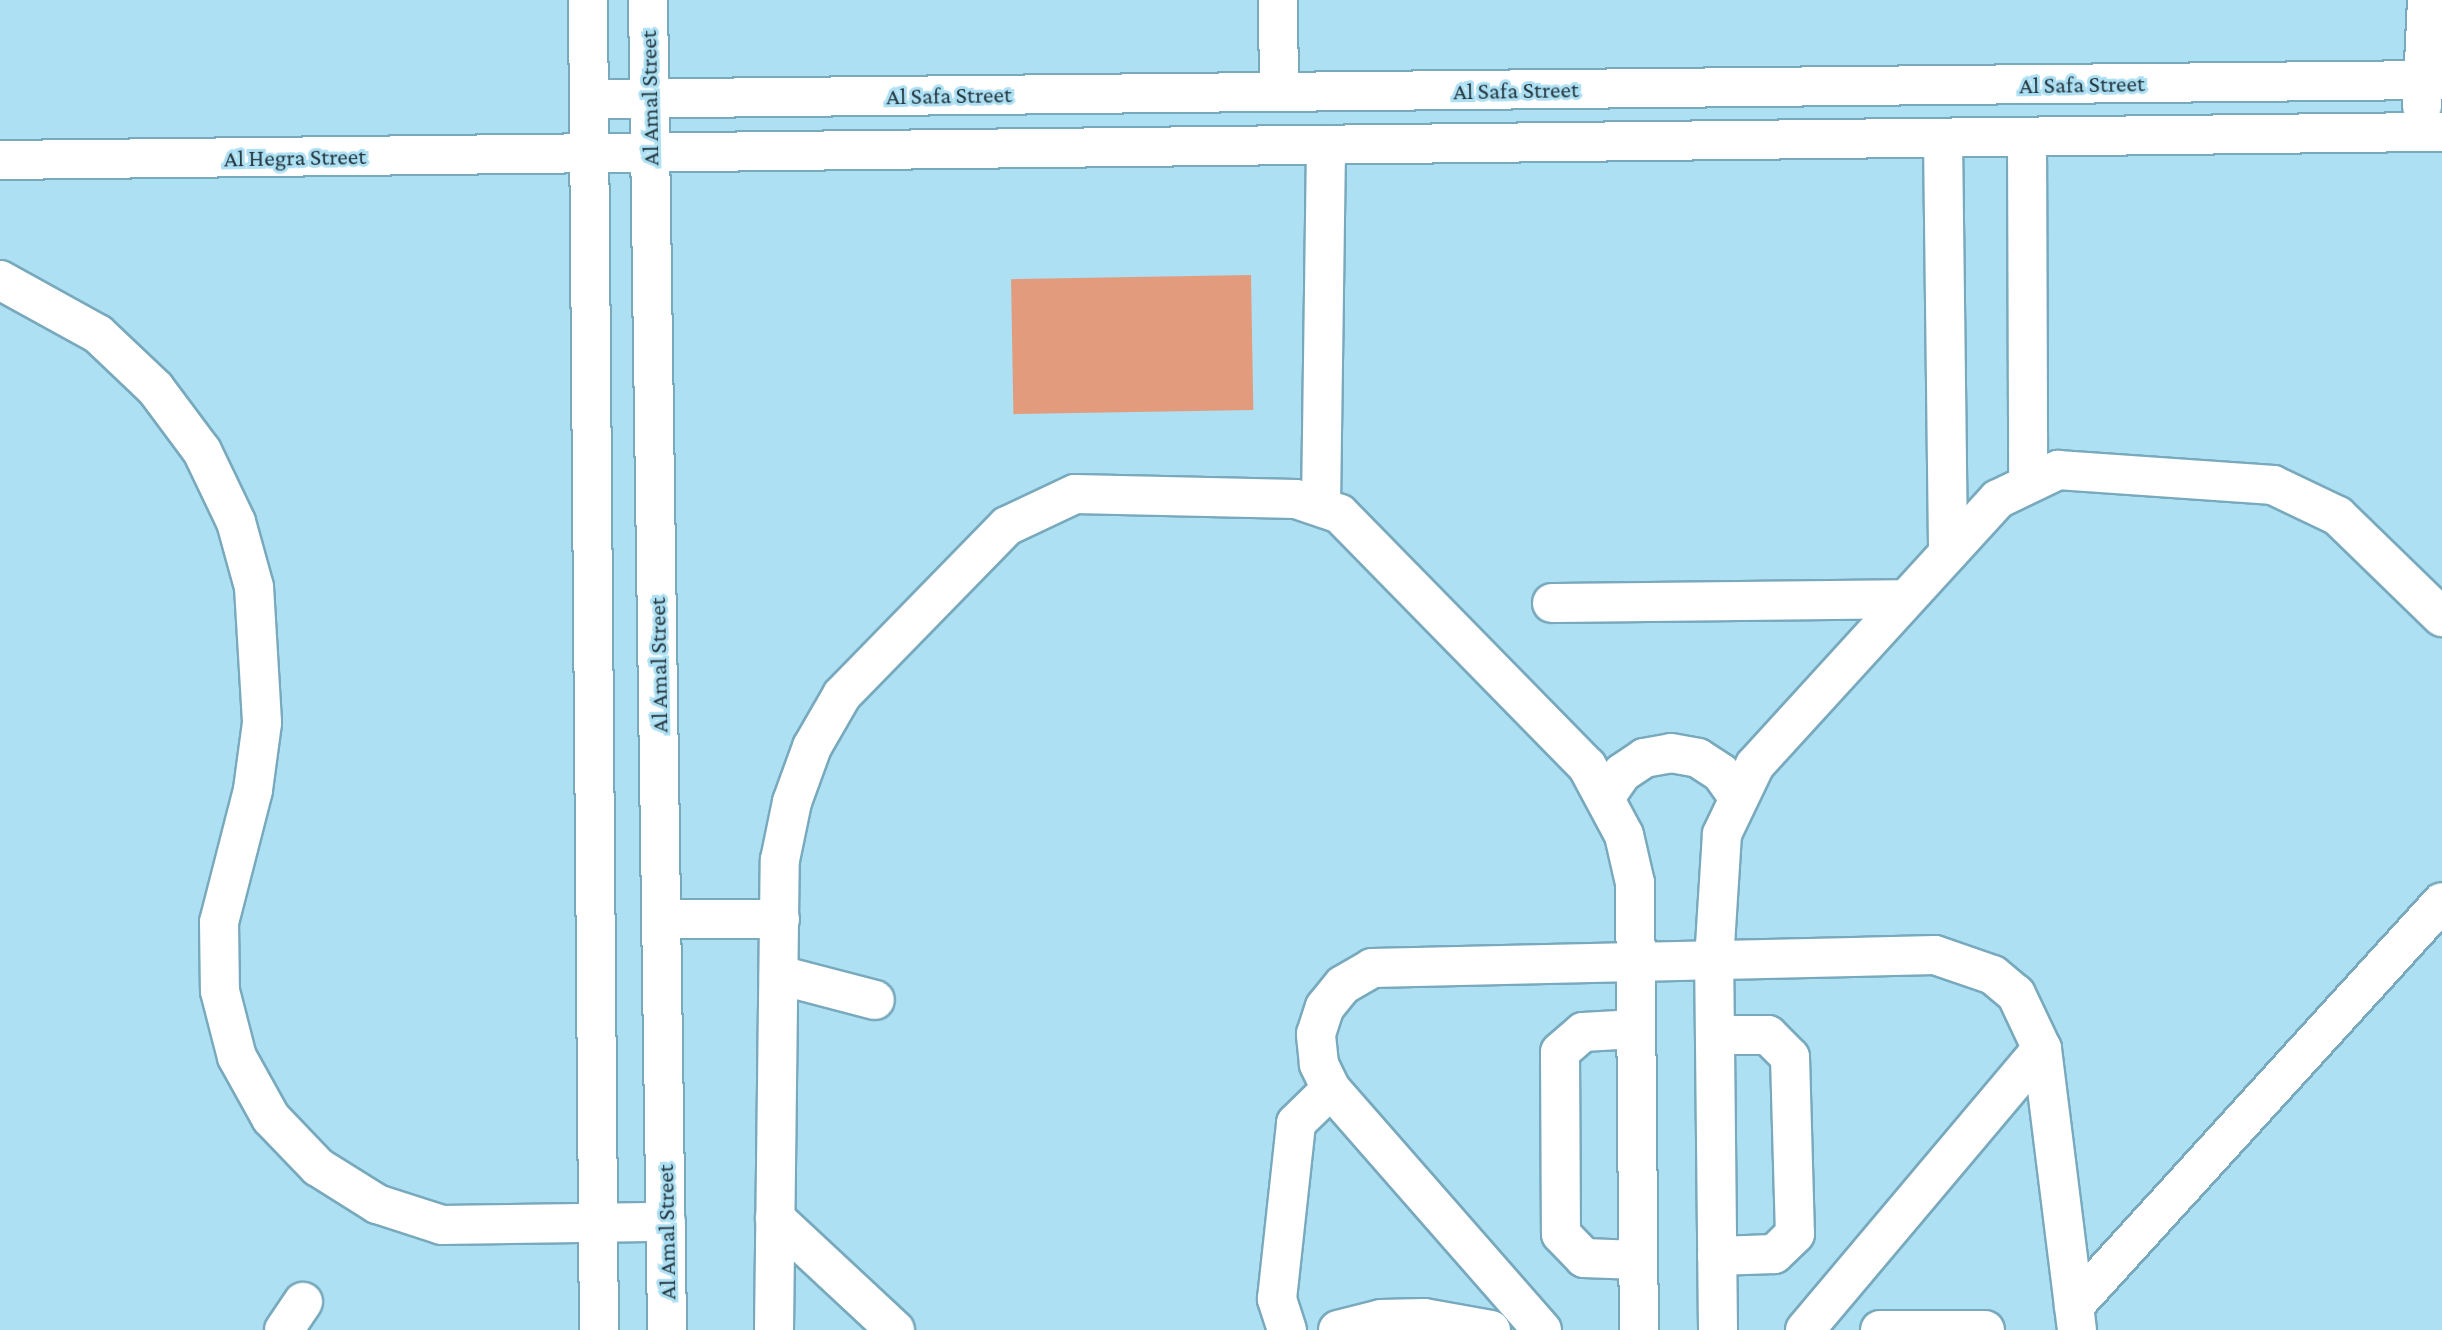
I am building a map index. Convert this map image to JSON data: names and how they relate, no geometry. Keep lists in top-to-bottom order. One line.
{"streets":{"street":["Al Safa Street","Al Amal Street","Al Hegra Street"]},"crossings":[["Al Safa Street","Al Amal Street"]]}
